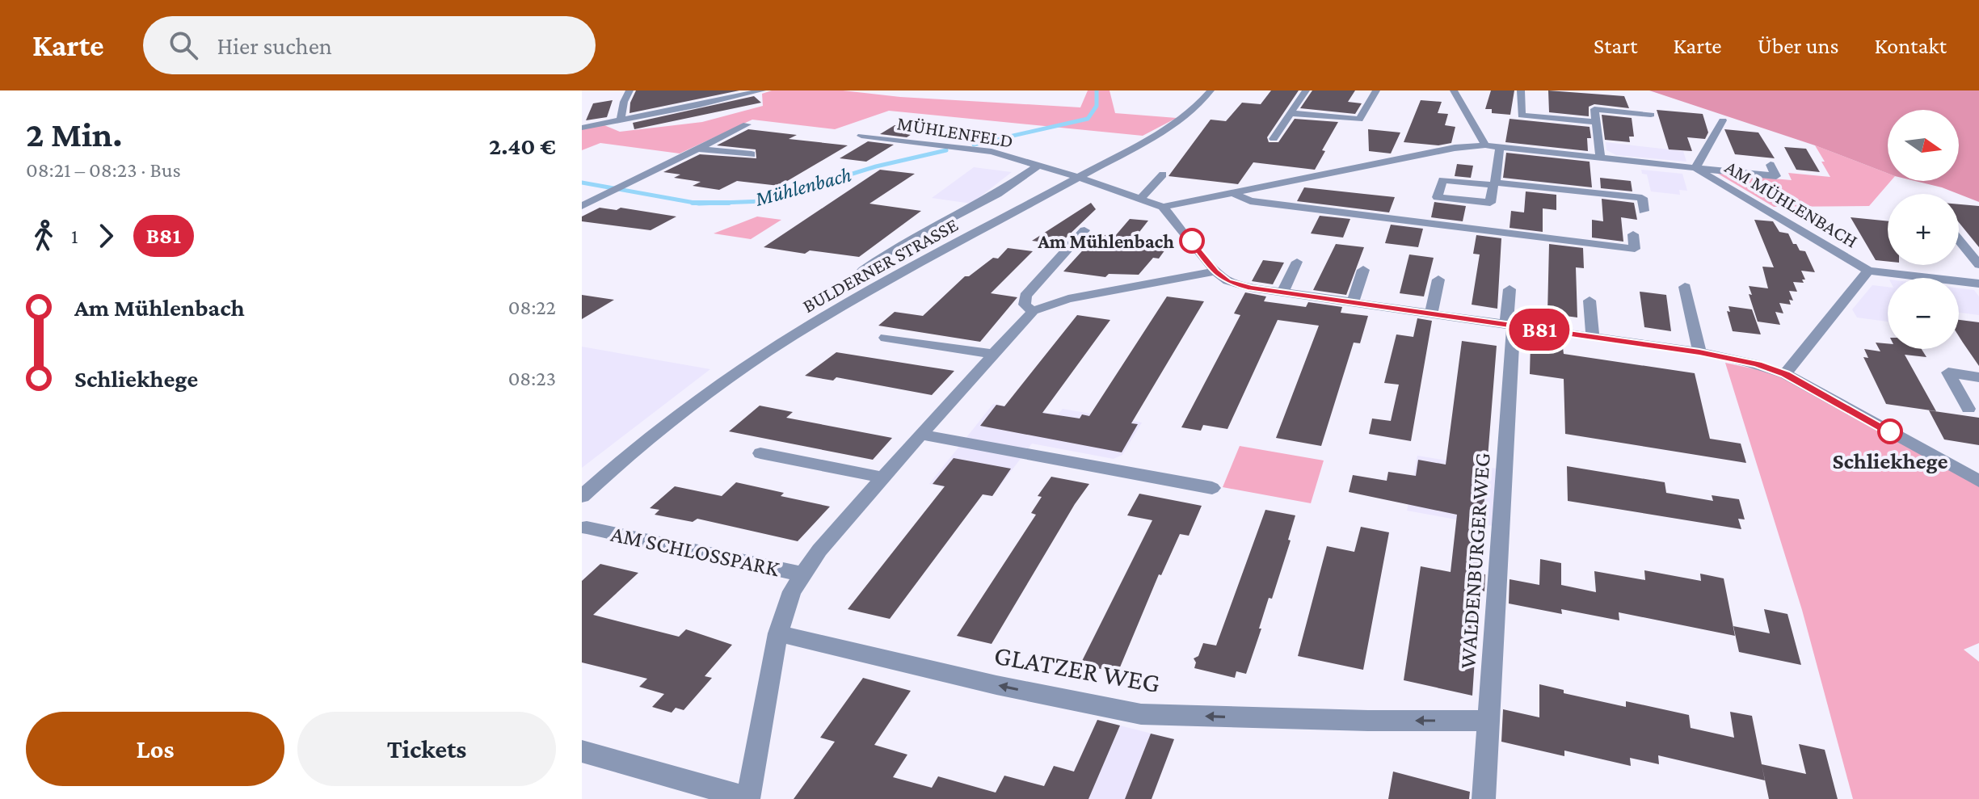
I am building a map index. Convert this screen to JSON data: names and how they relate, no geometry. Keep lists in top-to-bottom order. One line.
{"streets":{"street":["MÜHLENFELD","AM MÜHLENBACH","BULDERNER STRASSE","AM SCHLOSSPARK","WALDENBURGER WEG","GLATZER WEG"]},"crossings":[["MÜHLENFELD","AM MÜHLENBACH"],["MÜHLENFELD","BULDERNER STRASSE"],["AM SCHLOSSPARK","GLATZER WEG"],["WALDENBURGER WEG","GLATZER WEG"]],"one_way":["GLATZER WEG"],"water":["Mühlenbach"],"places":["Am Mühlenbach","Schliekhege"],"lines":["bus line B81"],"north":"right","page":{"header":"Karte","search":"Hier suchen","nav":["Start","Karte","Über uns","Kontakt"],"heading":["2 Min.","08:21 – 08:23 · Bus","2.40 €"],"on_map":"B81","map_buttons":["+","−"],"legs":["1","B81"],"list":[{"name":"Am Mühlenbach","value":"08:22"},{"name":"Schliekhege","value":"08:23"}],"buttons":["Los","Tickets"]}}
